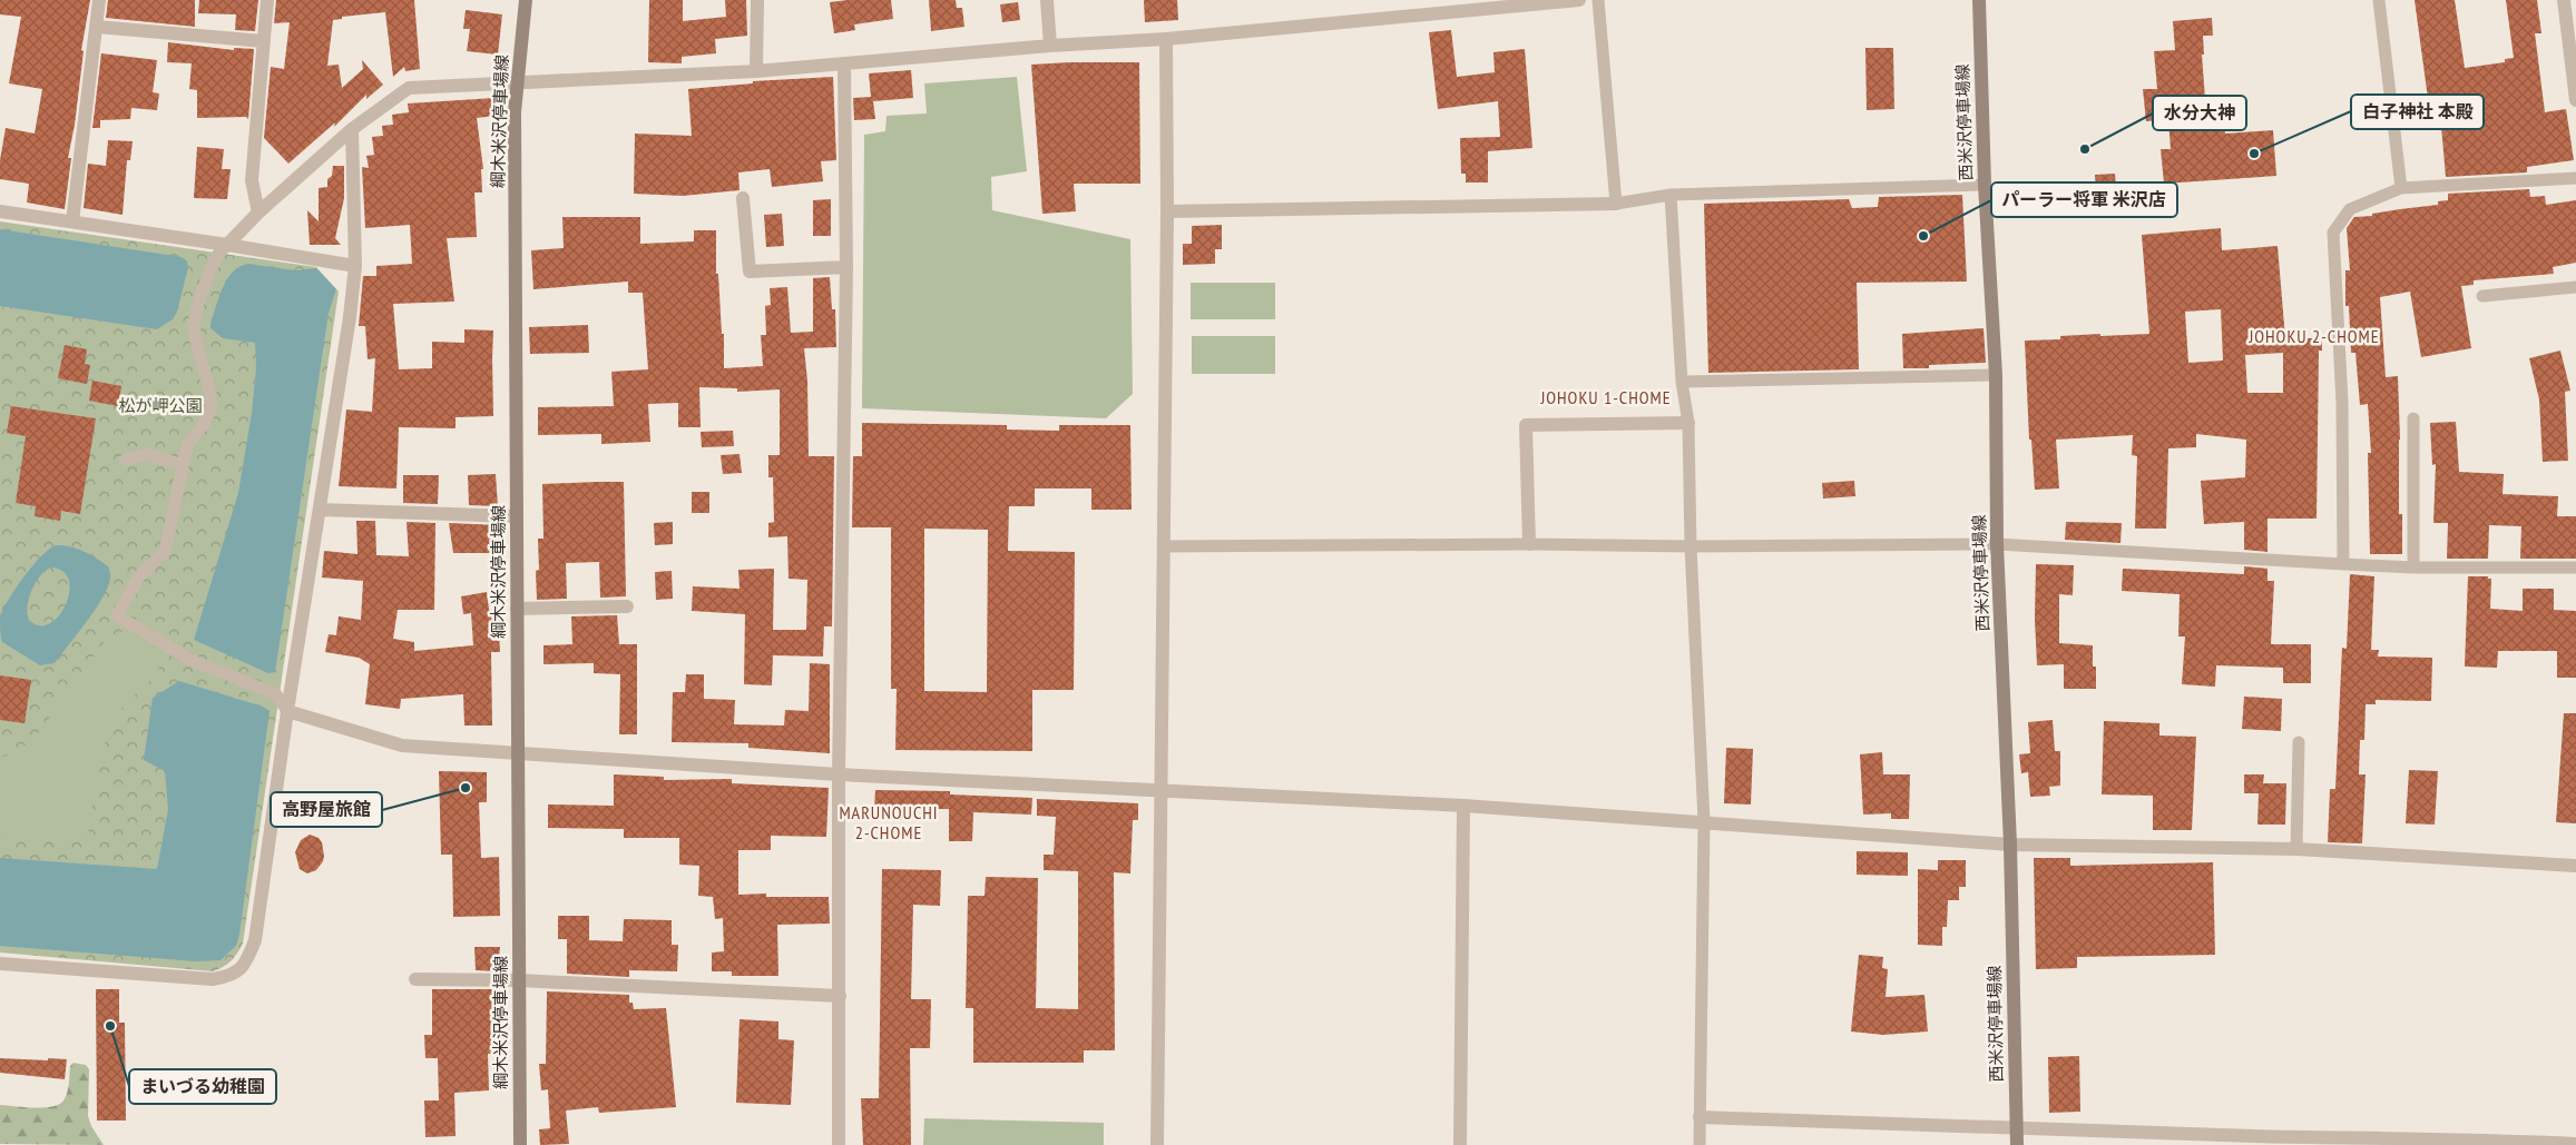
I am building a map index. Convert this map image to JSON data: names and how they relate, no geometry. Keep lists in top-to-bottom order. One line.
{"streets":{"main road":["綱木米沢停車場線","西米沢停車場線"]},"districts":["JOHOKU 2-CHOME","JOHOKU 1-CHOME","MARUNOUCHI 2-CHOME"],"parks":["松が岬公園"],"places":["水分大神","白子神社 本殿","パーラー将軍 米沢店","高野屋旅館","まいづる幼稚園"]}
